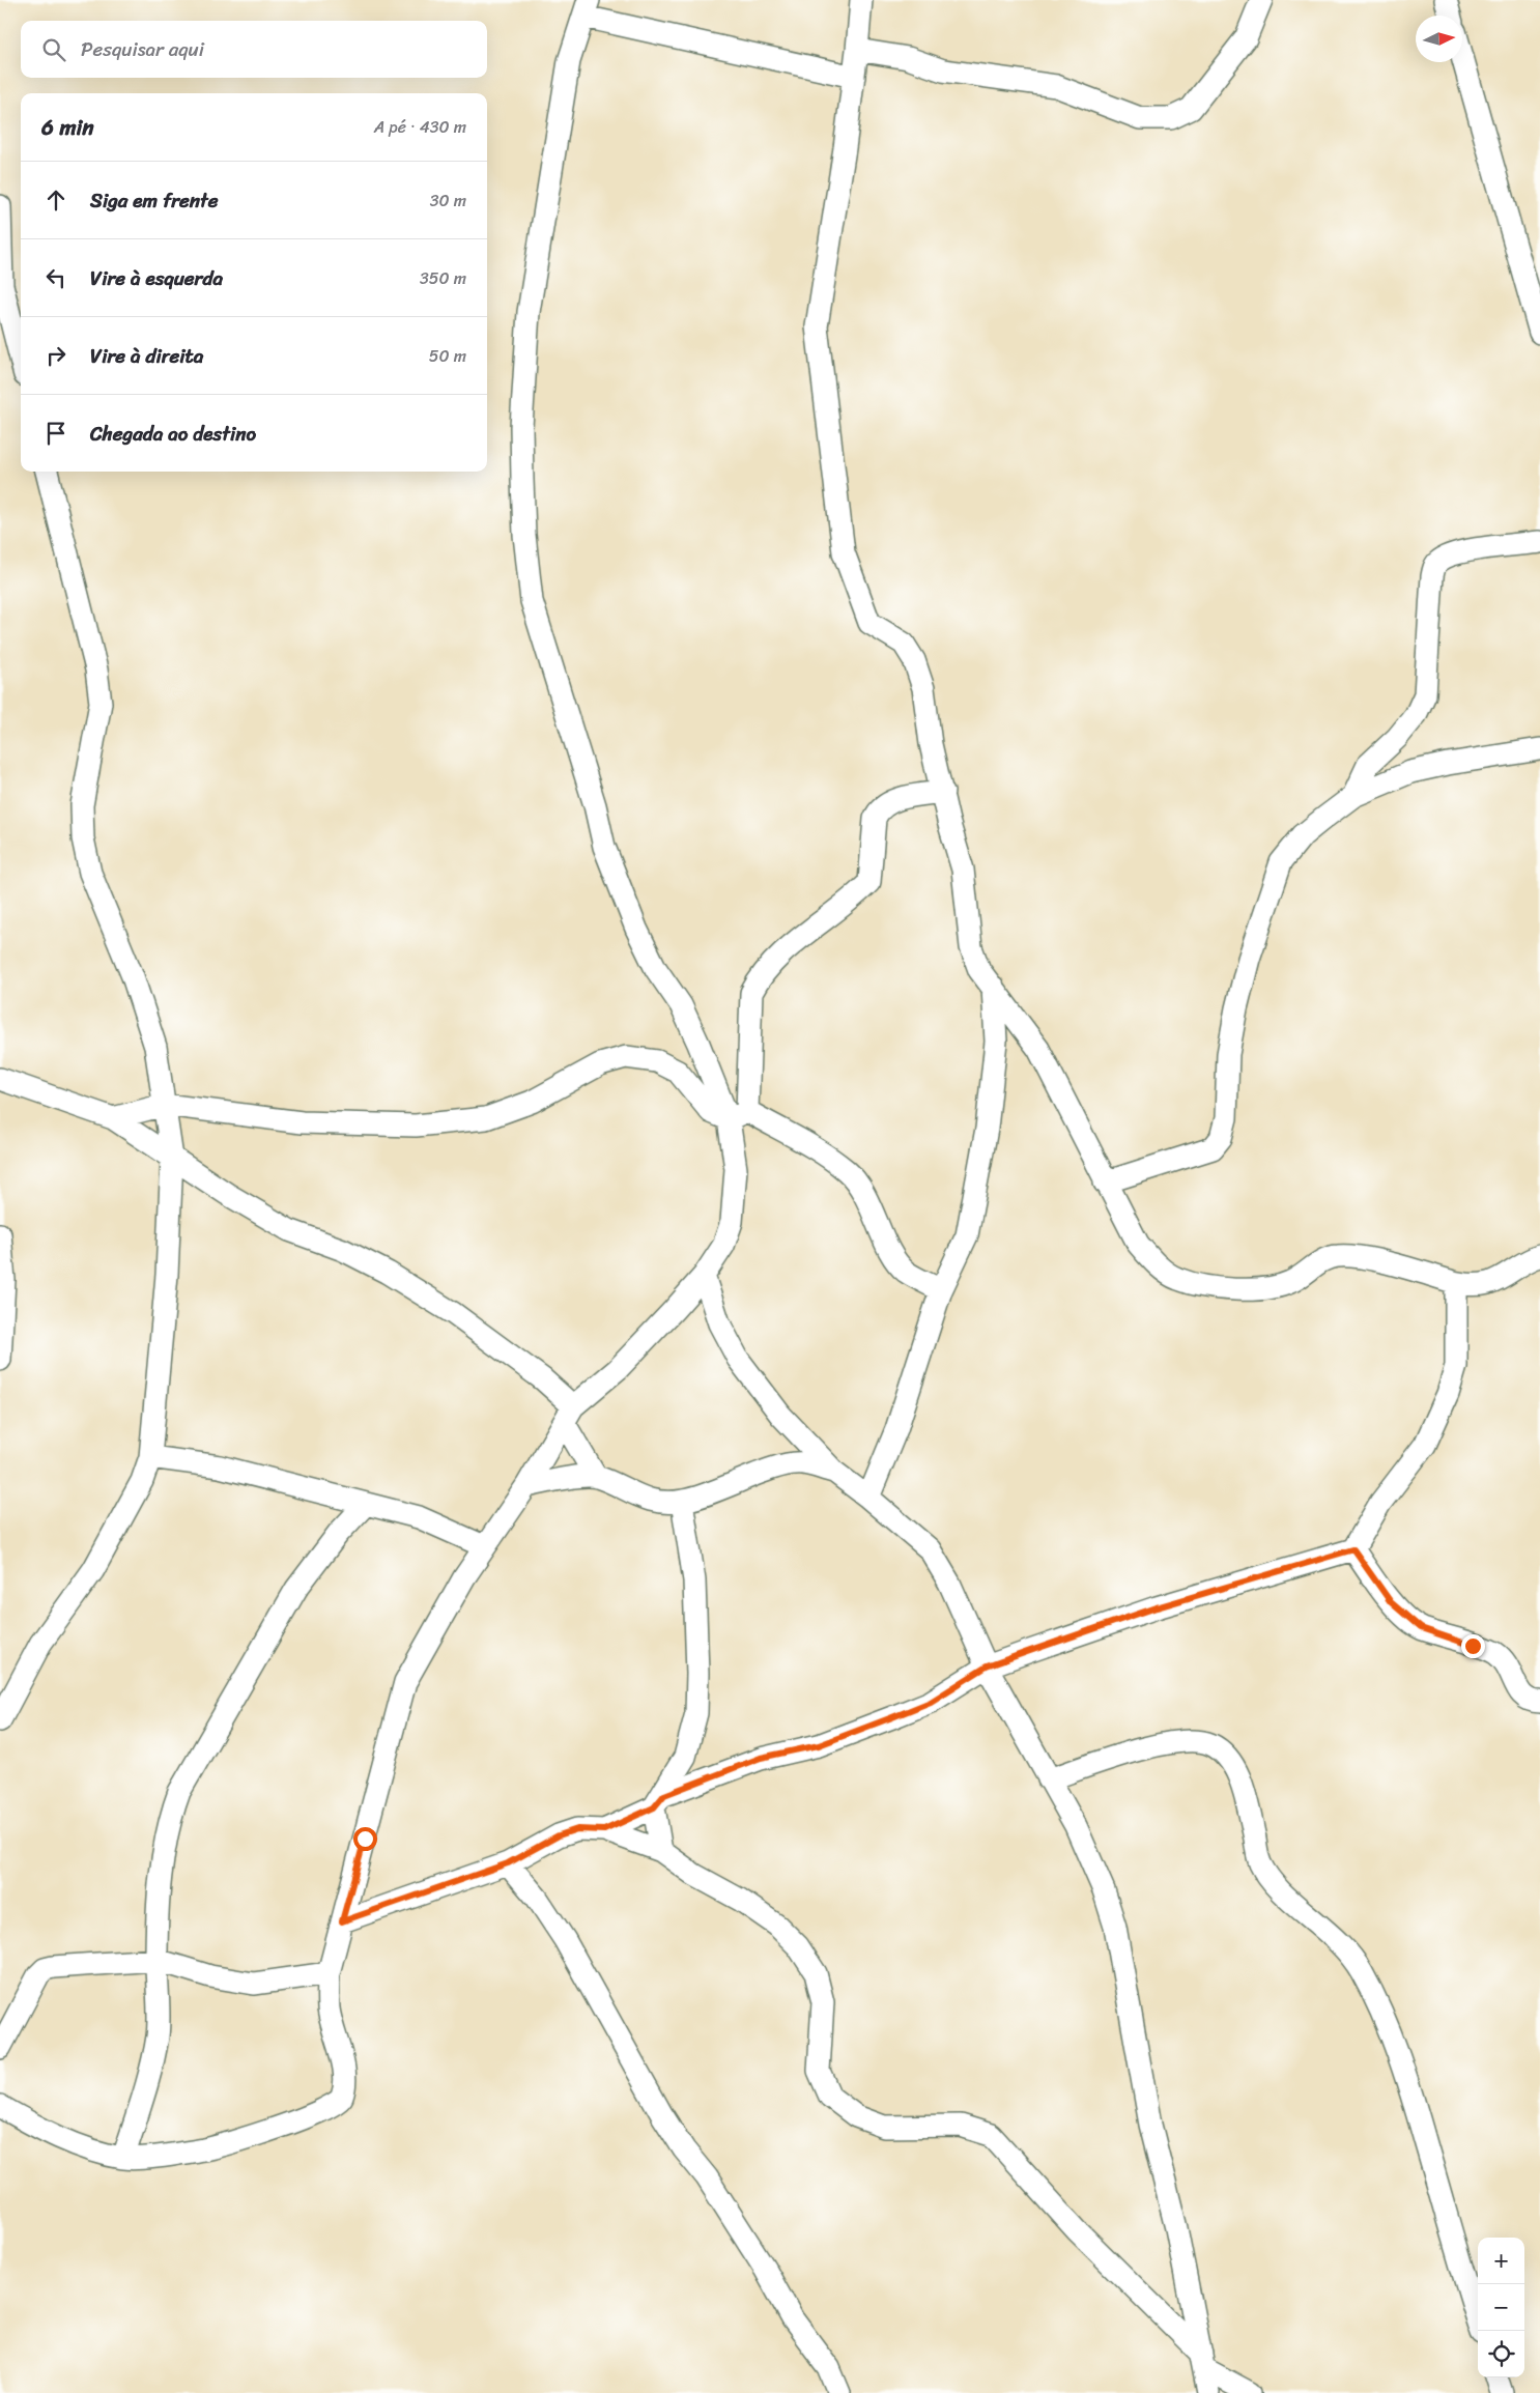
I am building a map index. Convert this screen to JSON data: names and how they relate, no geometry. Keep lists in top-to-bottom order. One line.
{"north":"right","page":{"search":"Pesquisar aqui","heading":["6 min","A pé · 430 m"],"list":[["Siga em frente","30 m"],["Vire à esquerda","350 m"],["Vire à direita","50 m"],"Chegada ao destino"],"map_buttons":["+","−"]}}
